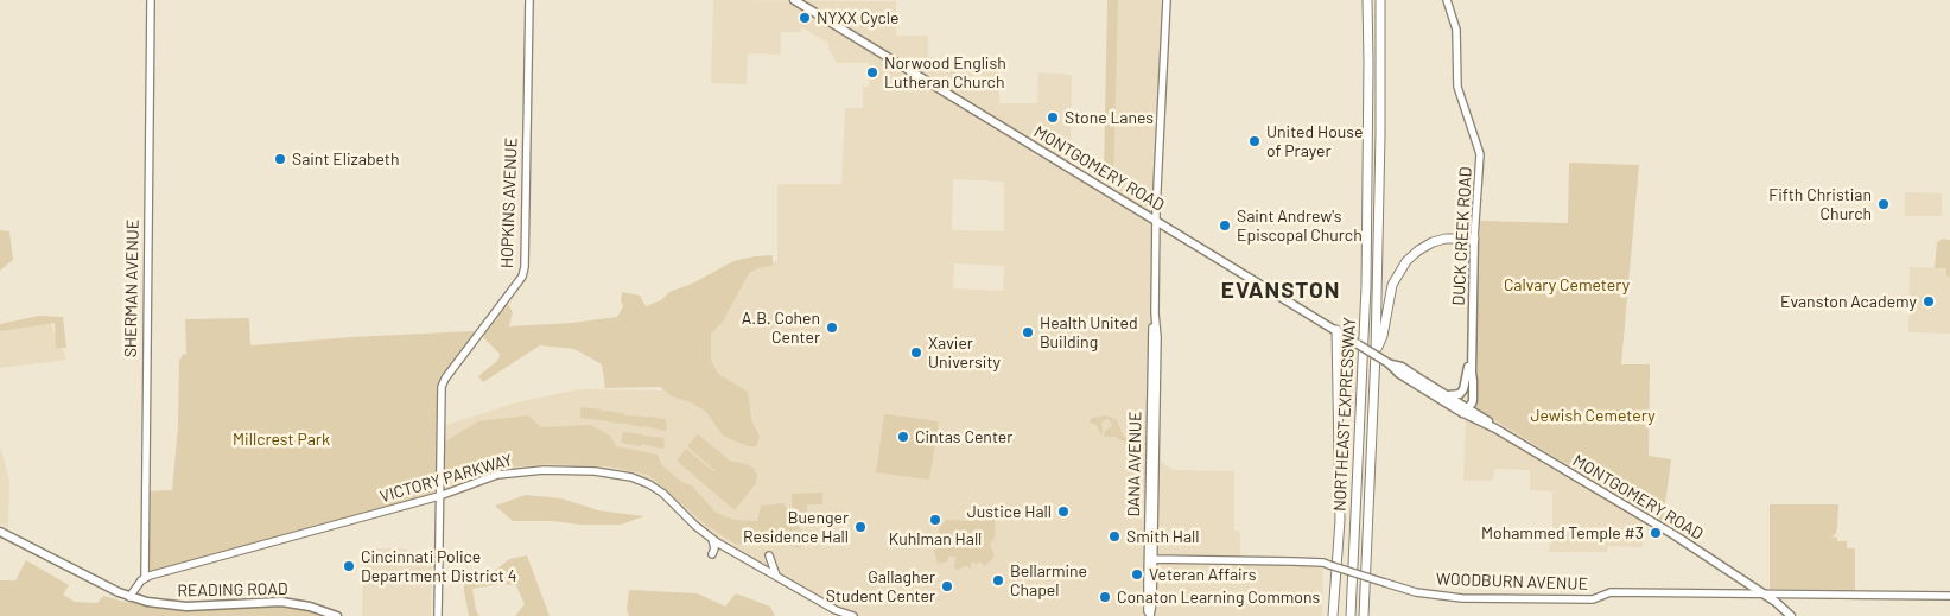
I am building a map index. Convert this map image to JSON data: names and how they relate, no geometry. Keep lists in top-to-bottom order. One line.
{"streets":{"highway":["NORTHEAST EXPRESSWAY"],"main road":["MONTGOMERY ROAD","DUCK CREEK ROAD","READING ROAD"],"street":["HOPKINS AVENUE","SHERMAN AVENUE","DANA AVENUE","VICTORY PARKWAY","WOODBURN AVENUE"]},"crossings":[["MONTGOMERY ROAD","DUCK CREEK ROAD"],["MONTGOMERY ROAD","DANA AVENUE"],["MONTGOMERY ROAD","WOODBURN AVENUE"],["HOPKINS AVENUE","VICTORY PARKWAY"],["SHERMAN AVENUE","VICTORY PARKWAY"],["DANA AVENUE","WOODBURN AVENUE"]],"districts":["EVANSTON"],"parks":["Calvary Cemetery","Jewish Cemetery","Millcrest Park"],"places":["NYXX Cycle","Norwood English Lutheran Church","Stone Lanes","United House of Prayer","Saint Elizabeth","Fifth Christian Church","Saint Andrew's Episcopal Church","Evanston Academy","A.B. Cohen Center","Health United Building","Xavier University","Cintas Center","Justice Hall","Kuhlman Hall","Buenger Residence Hall","Mohammed Temple #3","Smith Hall","Cincinnati Police Department District 4","Veteran Affairs","Bellarmine Chapel","Gallagher Student Center","Conaton Learning Commons"]}
